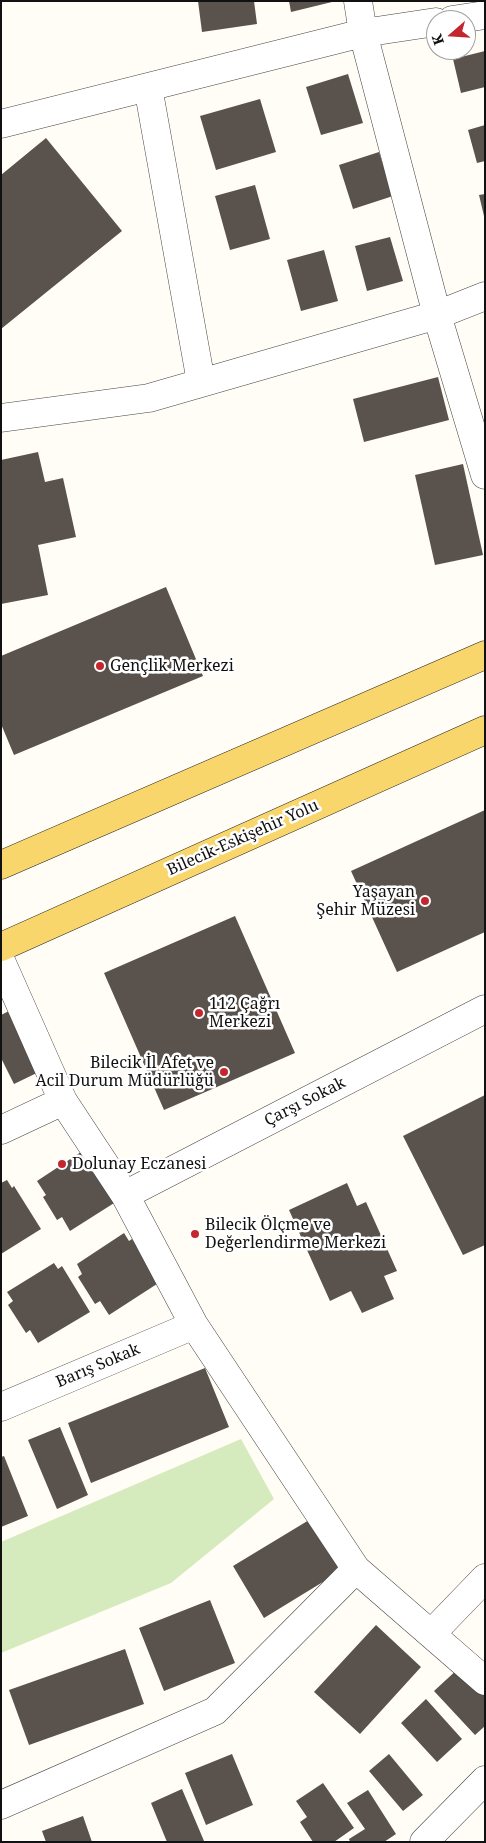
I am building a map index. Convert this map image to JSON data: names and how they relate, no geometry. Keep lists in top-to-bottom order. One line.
{"streets":{"main road":["Bilecik-Eskişehir Yolu"],"street":["Çarşı Sokak","Barış Sokak"]},"places":["Gençlik Merkezi","Yaşayan Şehir Müzesi","112 Çağrı Merkezi","Bilecik İl Afet ve Acil Durum Müdürlüğü","Dolunay Eczanesi","Bilecik Ölçme ve Değerlendirme Merkezi"],"north":"left"}
